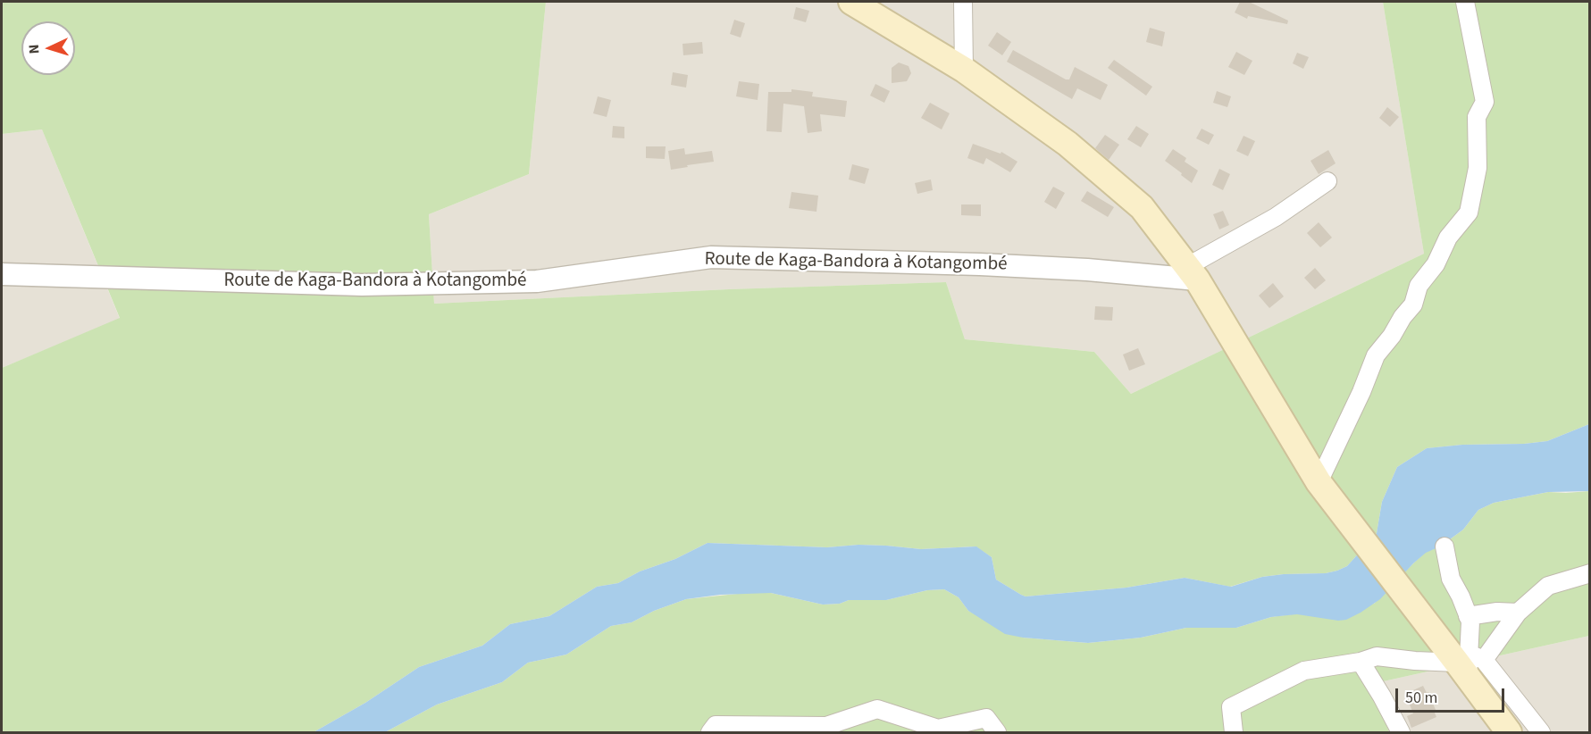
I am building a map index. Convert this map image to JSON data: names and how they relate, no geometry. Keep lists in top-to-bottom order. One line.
{"streets":{"street":["Route de Kaga-Bandora à Kotangombé"]},"scale_bar":"50 m","north":"left"}
